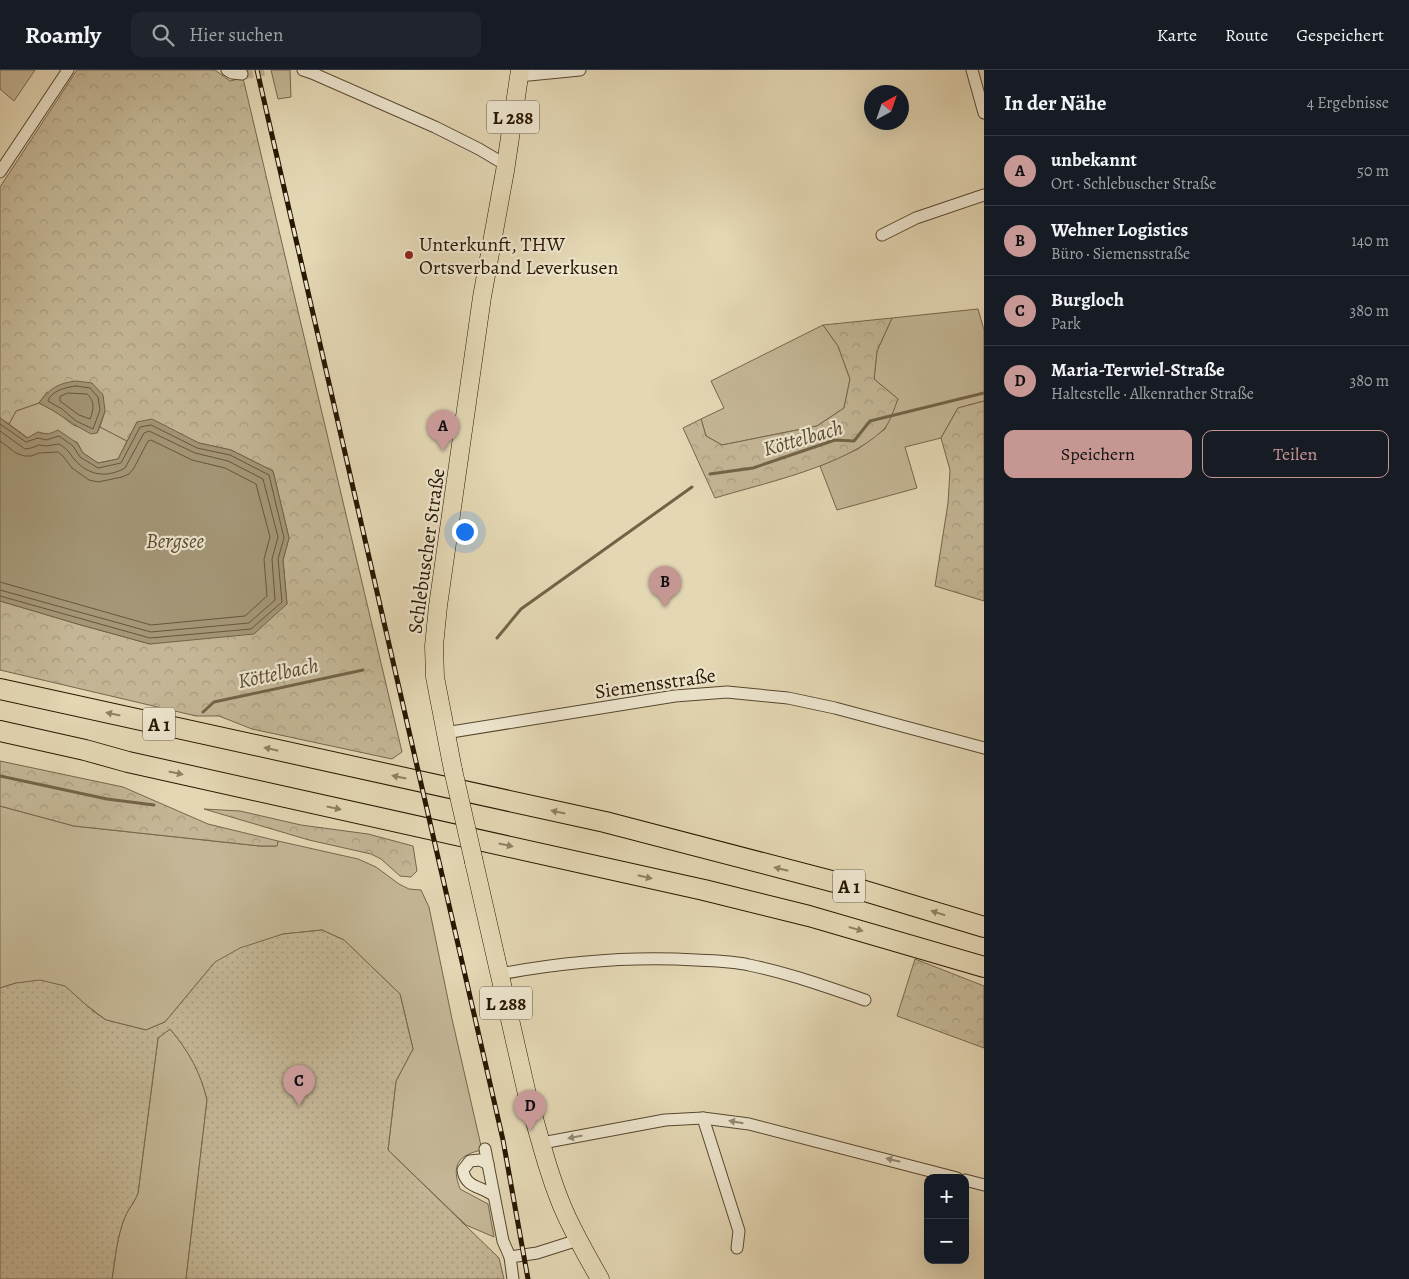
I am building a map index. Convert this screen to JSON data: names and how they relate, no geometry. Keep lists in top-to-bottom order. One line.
{"streets":{"highway":["A 1"],"main road":["L 288","Schlebuscher Straße"],"street":["Siemensstraße"]},"crossings":[["L 288","Schlebuscher Straße"],["Schlebuscher Straße","Siemensstraße"]],"water":["Köttelbach","Bergsee"],"places":["Unterkunft, THW Ortsverband Leverkusen"],"north":"top right","page":{"header":"Roamly","search":"Hier suchen","nav":["Karte","Route","Gespeichert"],"heading":["In der Nähe","4 Ergebnisse"],"list":[{"mark":"A","name":"unbekannt","note":"Ort · Schlebuscher Straße","value":"50 m"},{"mark":"B","name":"Wehner Logistics","note":"Büro · Siemensstraße","value":"140 m"},{"mark":"C","name":"Burgloch","note":"Park","value":"380 m"},{"mark":"D","name":"Maria-Terwiel-Straße","note":"Haltestelle · Alkenrather Straße","value":"380 m"}],"pins":["A","B","C","D"],"buttons":["Speichern","Teilen"],"map_buttons":["+","−"]}}
